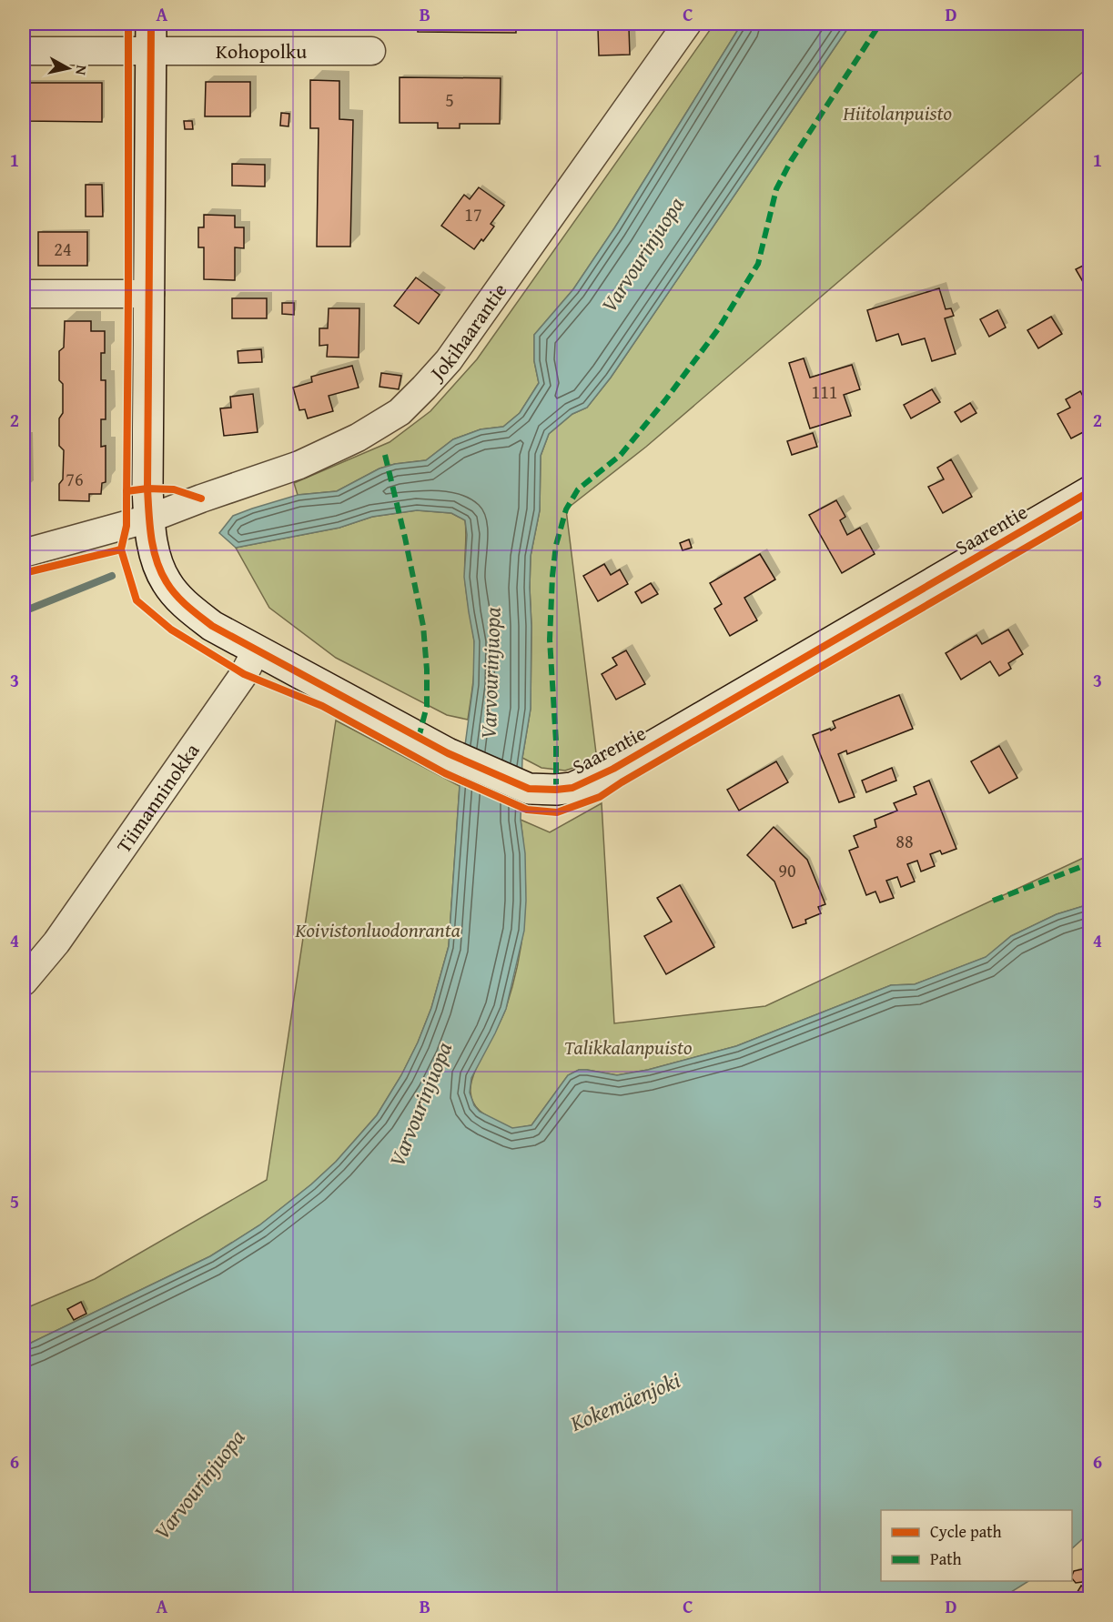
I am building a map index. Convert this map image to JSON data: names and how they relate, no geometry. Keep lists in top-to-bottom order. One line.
{"streets":{"street":["Kohopolku","Jokihaarantie","Saarentie","Tiimanninokka"]},"crossings":[["Kohopolku","Saarentie"],["Jokihaarantie","Saarentie"],["Saarentie","Tiimanninokka"]],"water":["Varvourinjuopa","Kokemäenjoki"],"parks":["Hiitolanpuisto","Koivistonluodonranta","Talikkalanpuisto"],"house_numbers":["5","17","24","111","76","88","90"],"legend":["Cycle path","Path"],"north":"right","grid":{"columns":["A","B","C","D"],"rows":["1","2","3","4","5","6"]}}
